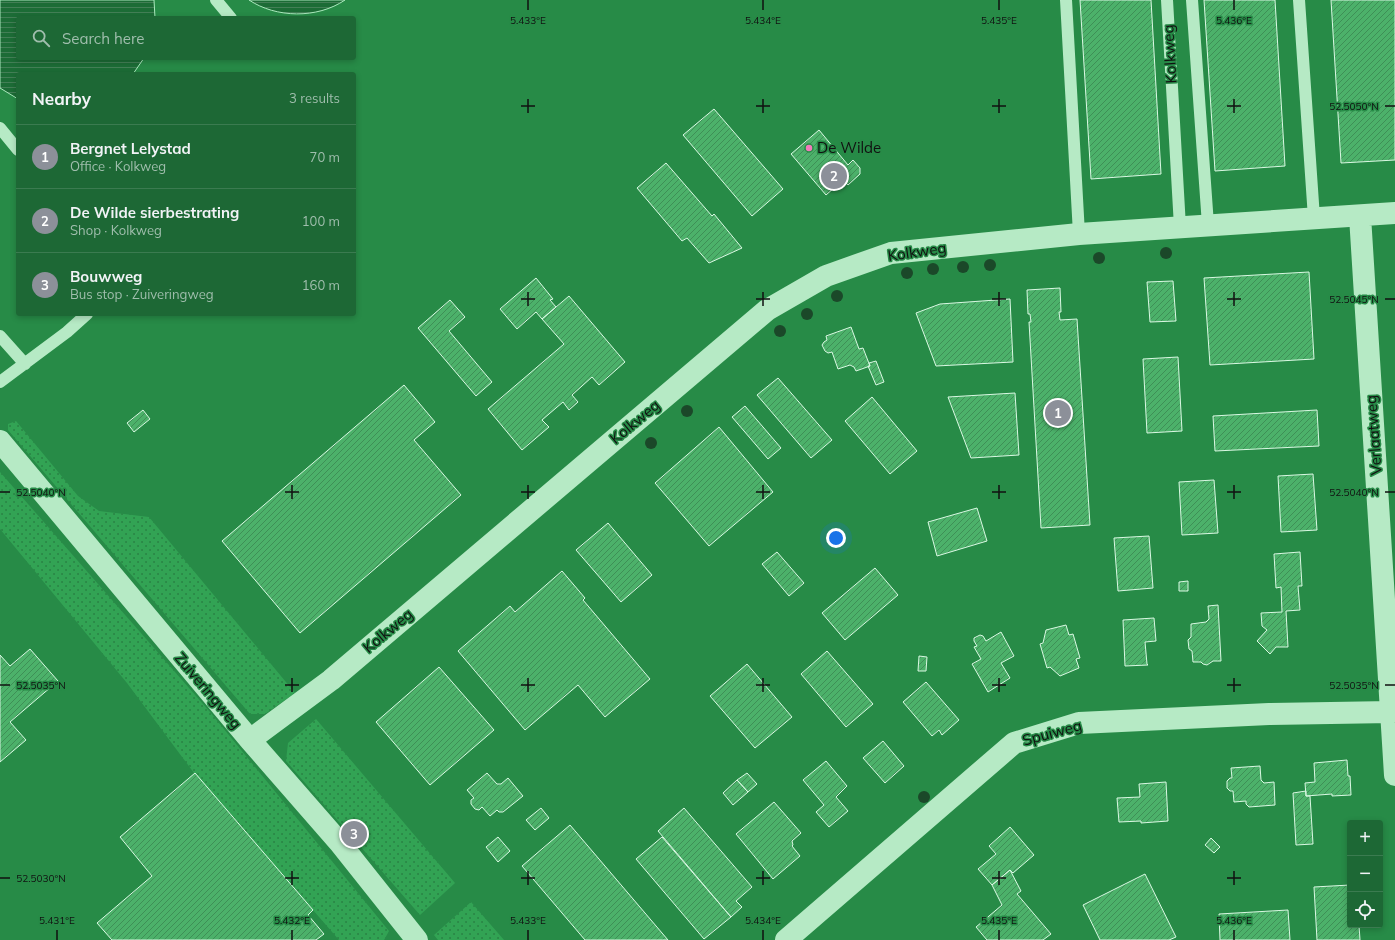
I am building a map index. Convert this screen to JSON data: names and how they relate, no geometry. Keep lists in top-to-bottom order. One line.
{"streets":{"street":["Kolkweg","Verlaatweg","Zuiveringweg","Spuiweg"]},"crossings":[["Kolkweg","Verlaatweg"],["Kolkweg","Zuiveringweg"],["Verlaatweg","Spuiweg"]],"places":["De Wilde"],"page":{"search":"Search here","heading":["Nearby","3 results"],"list":[{"mark":"1","name":"Bergnet Lelystad","note":"Office · Kolkweg","value":"70 m"},{"mark":"2","name":"De Wilde sierbestrating","note":"Shop · Kolkweg","value":"100 m"},{"mark":"3","name":"Bouwweg","note":"Bus stop · Zuiveringweg","value":"160 m"}],"pins":["2","1","3"],"map_buttons":["+","−"]},"coordinates":["5.433°E","5.434°E","5.435°E","5.436°E","52.5050°N","52.5045°N","52.5040°N","52.5035°N","52.5030°N","5.431°E","5.432°E"]}
